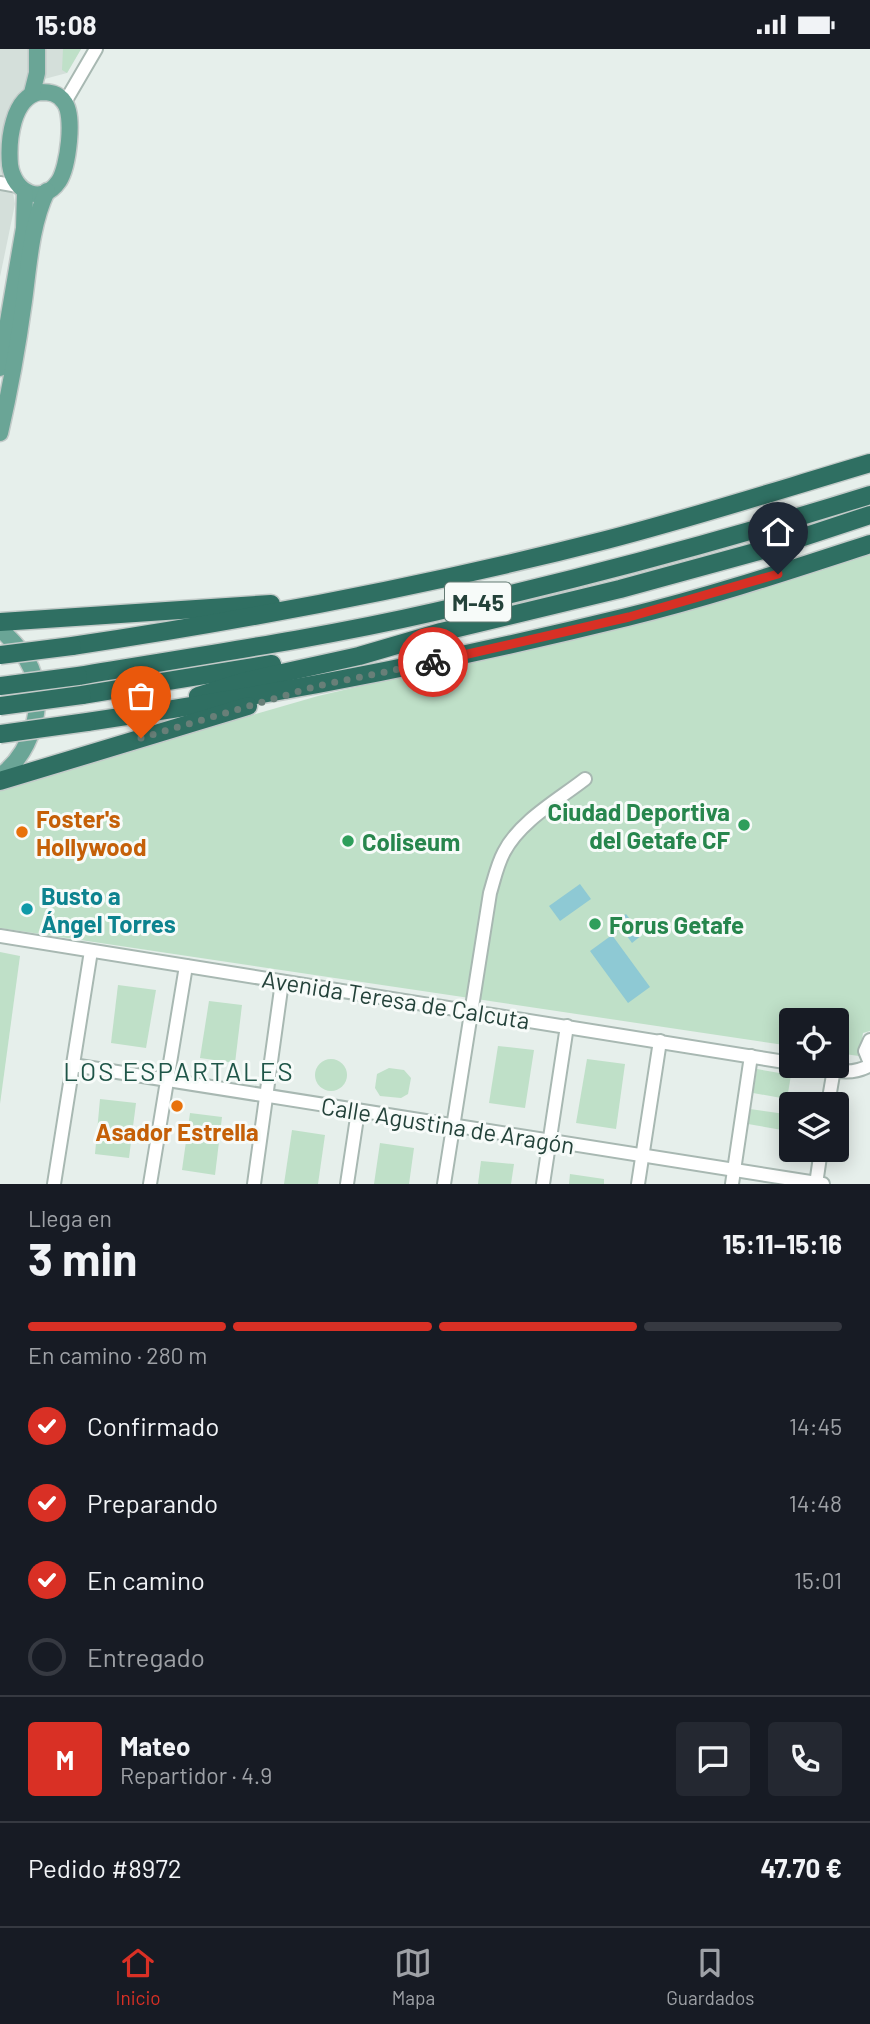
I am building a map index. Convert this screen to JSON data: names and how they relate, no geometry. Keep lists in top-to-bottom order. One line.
{"streets":{"highway":["M-45"],"street":["Avenida Teresa de Calcuta","Calle Agustina de Aragón"]},"districts":["LOS ESPARTALES"],"places":["Ciudad Deportiva del Getafe CF","Foster's Hollywood","Coliseum","Busto a Ángel Torres","Forus Getafe","Asador Estrella"],"page":{"status":"15:08","heading":["3 min","Llega en","15:11–15:16"],"panel":["Mateo","Repartidor · 4.9","Pedido #8972","47.70 €"],"bar":"En camino · 280 m","list":[["Confirmado","14:45"],["Preparando","14:48"],["En camino","15:01"],"Entregado"],"round":"M","tabs":["Inicio","Mapa","Guardados"]}}
